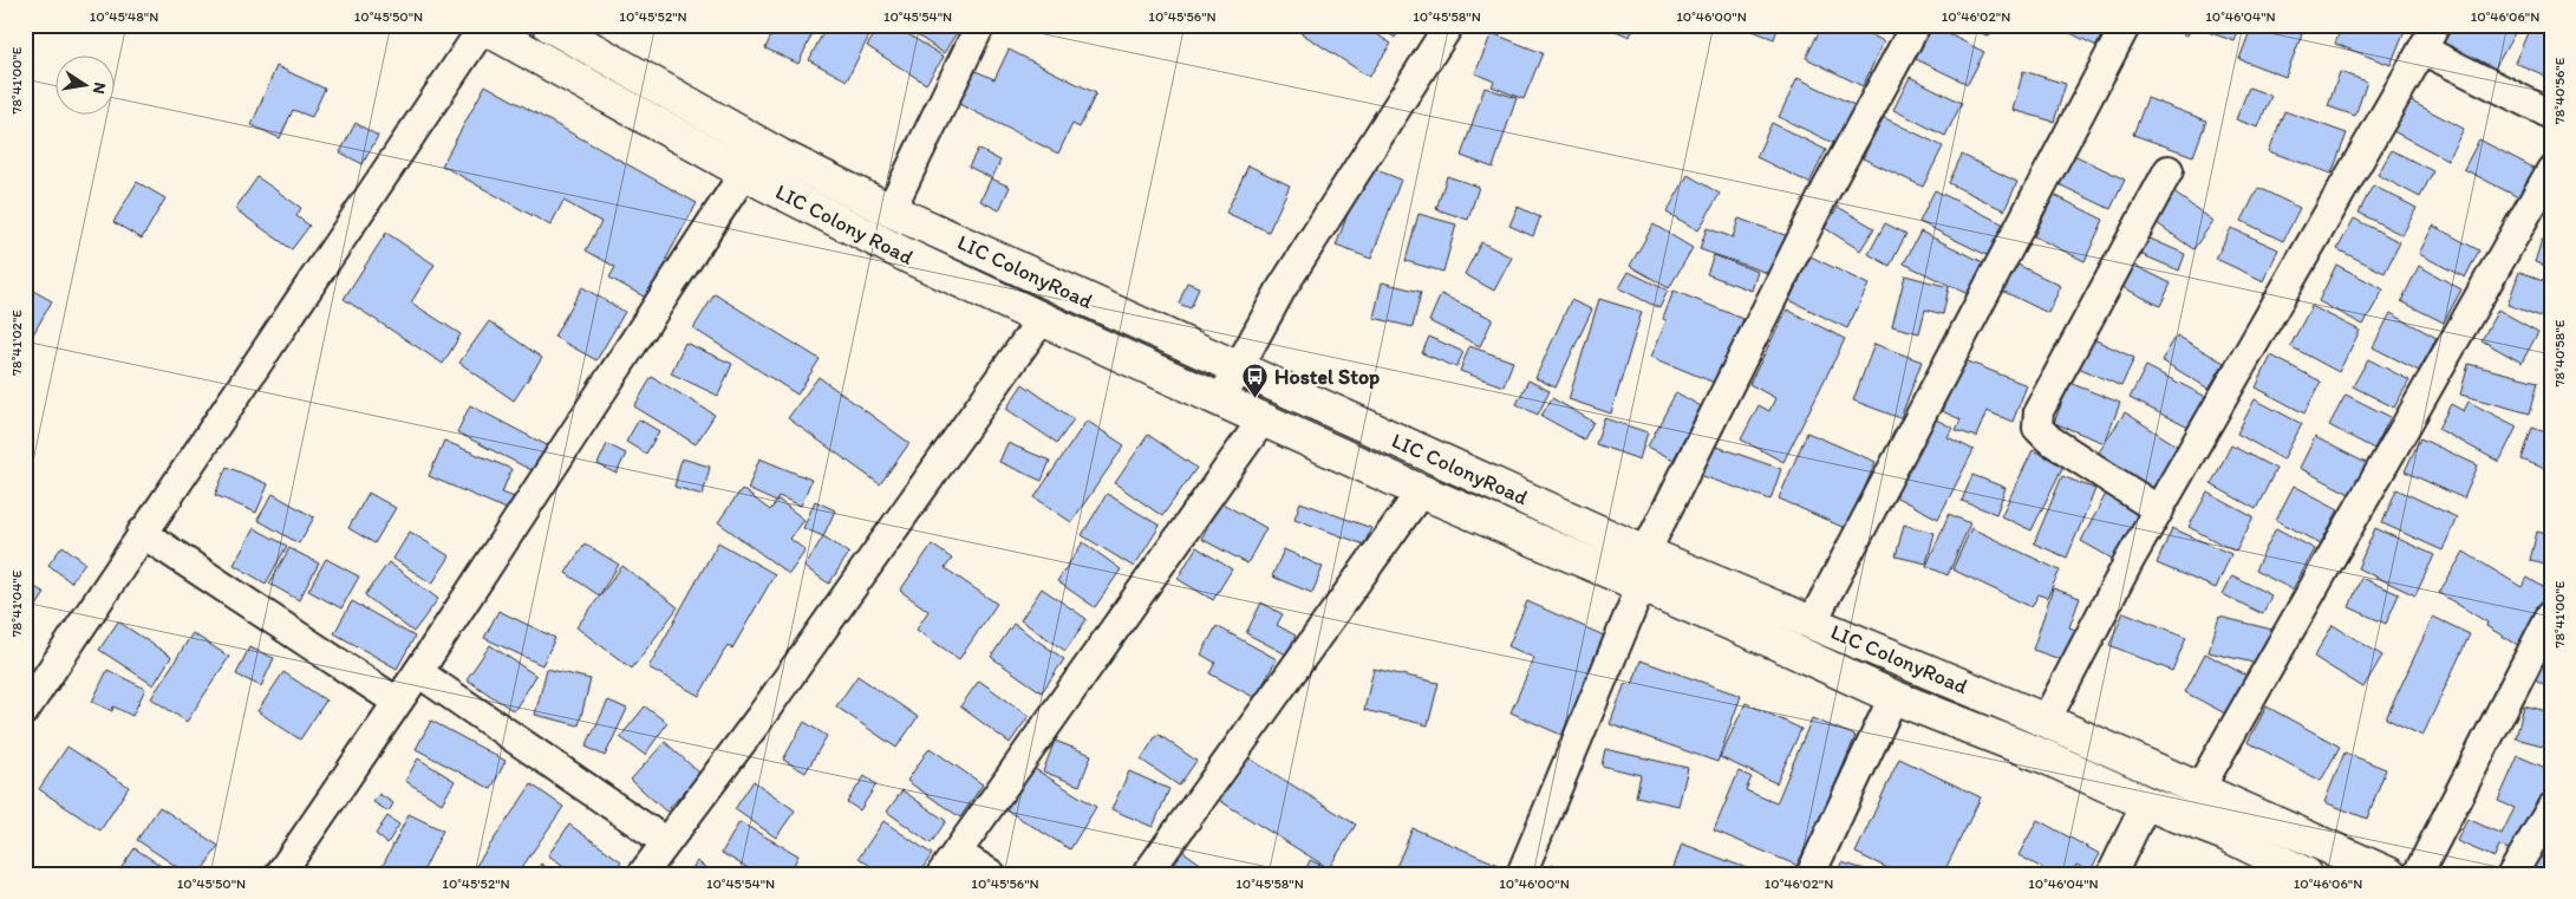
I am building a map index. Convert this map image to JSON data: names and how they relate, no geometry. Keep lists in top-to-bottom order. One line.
{"streets":{"main road":["LIC Colony Road","LIC ColonyRoad"]},"crossings":[["LIC Colony Road","LIC ColonyRoad"]],"places":{"bus stop":["Hostel Stop"]},"north":"right","coordinates":["10°45'48\"N","10°45'50\"N","10°45'52\"N","10°45'54\"N","10°45'56\"N","10°45'58\"N","10°46'00\"N","10°46'02\"N","10°46'04\"N","10°46'06\"N","78°41'00\"E","78°40'56\"E","78°41'02\"E","78°40'58\"E","78°41'04\"E"]}
